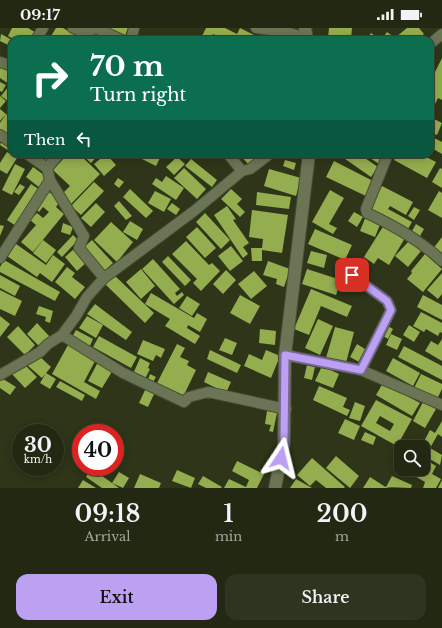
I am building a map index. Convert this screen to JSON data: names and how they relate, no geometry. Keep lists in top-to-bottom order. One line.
{"page":{"status":"09:17","turn":["70 m","Turn right"],"then":"Then","speed":"30 km/h","limit":"40","eta":["09:18","Arrival","1","min","200","m"],"buttons":["Exit","Share"]}}
